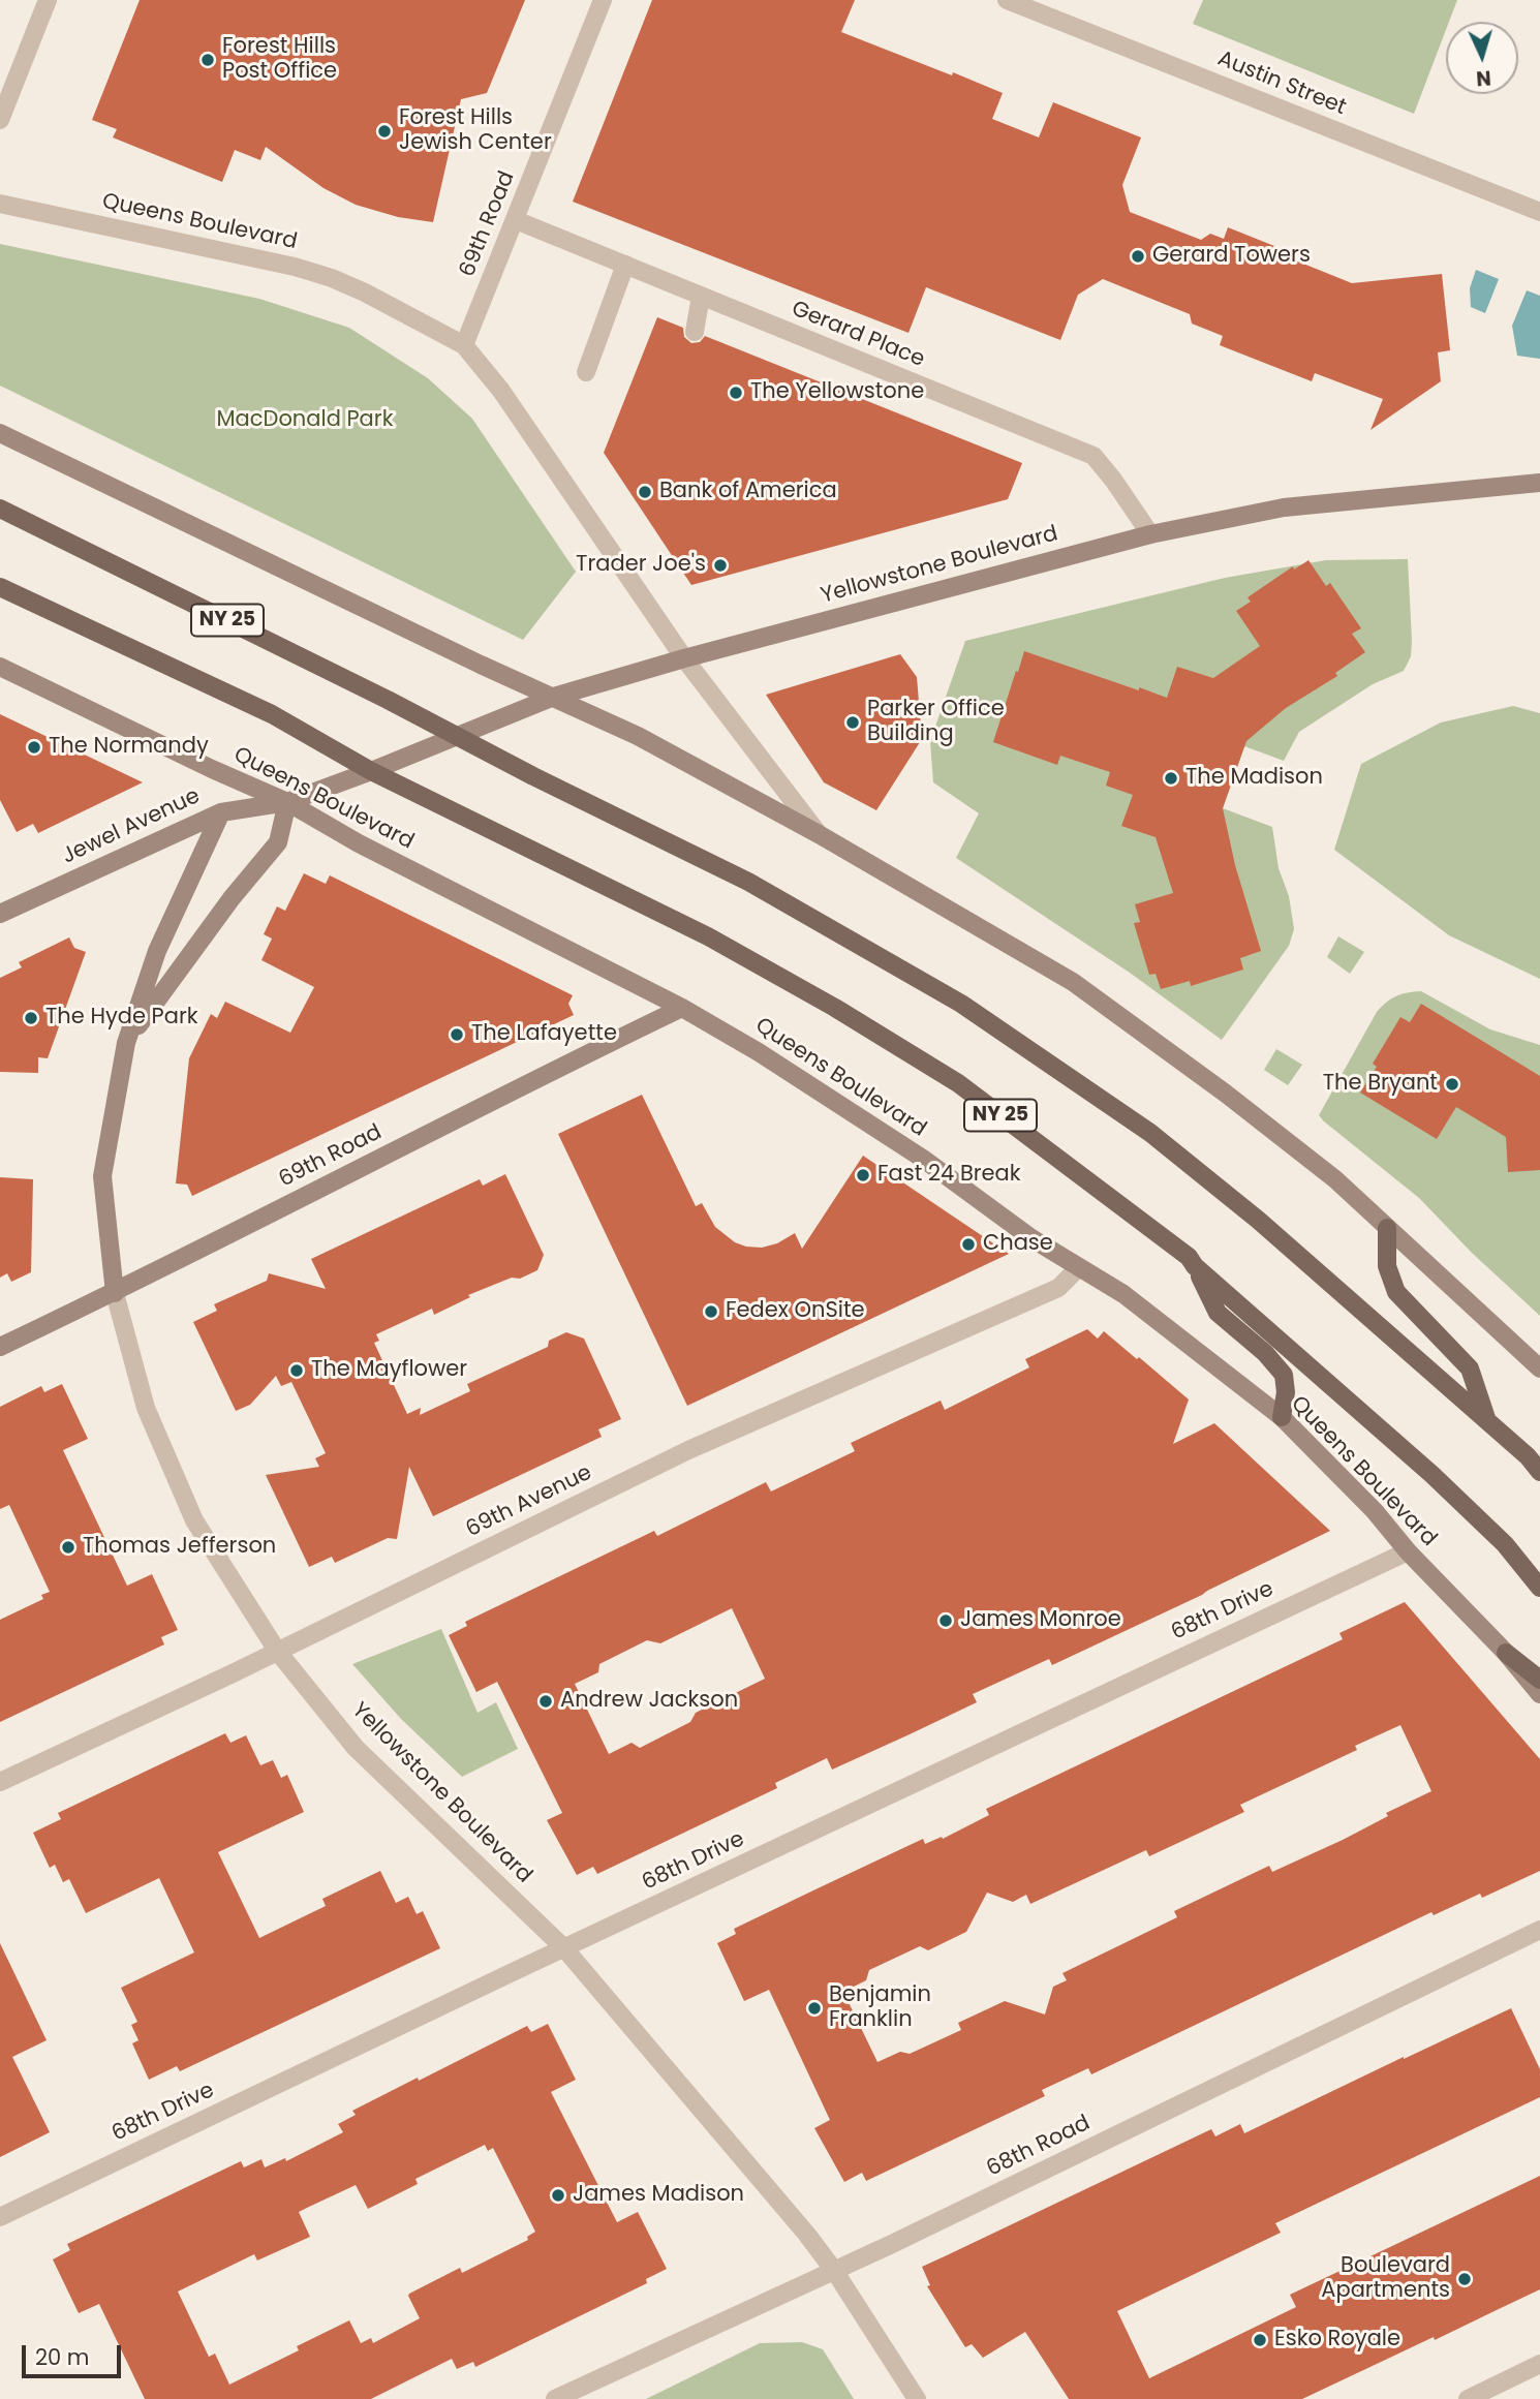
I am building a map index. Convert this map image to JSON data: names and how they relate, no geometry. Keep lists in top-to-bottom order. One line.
{"streets":{"main road":["Queens Boulevard","NY 25"],"street":["Austin Street","69th Road","Gerard Place","Yellowstone Boulevard","Jewel Avenue","69th Avenue","68th Drive","68th Road"]},"crossings":[["Queens Boulevard","69th Road"],["Queens Boulevard","Yellowstone Boulevard"],["Queens Boulevard","Jewel Avenue"],["Queens Boulevard","69th Avenue"],["Queens Boulevard","68th Drive"],["69th Road","Gerard Place"],["69th Road","Yellowstone Boulevard"],["Gerard Place","Yellowstone Boulevard"],["Yellowstone Boulevard","NY 25"],["Yellowstone Boulevard","Jewel Avenue"],["Yellowstone Boulevard","69th Avenue"],["Yellowstone Boulevard","68th Drive"],["Yellowstone Boulevard","68th Road"]],"parks":["MacDonald Park"],"places":["Forest Hills Post Office","Forest Hills Jewish Center","Gerard Towers","The Yellowstone","Bank of America","Trader Joe's","Parker Office Building","The Normandy","The Madison","The Hyde Park","The Lafayette","The Bryant","Fast 24 Break","Chase","Fedex OnSite","The Mayflower","Thomas Jefferson","James Monroe","Andrew Jackson","Benjamin Franklin","James Madison","Boulevard Apartments","Esko Royale"],"scale_bar":"20 m","north":"bottom"}
